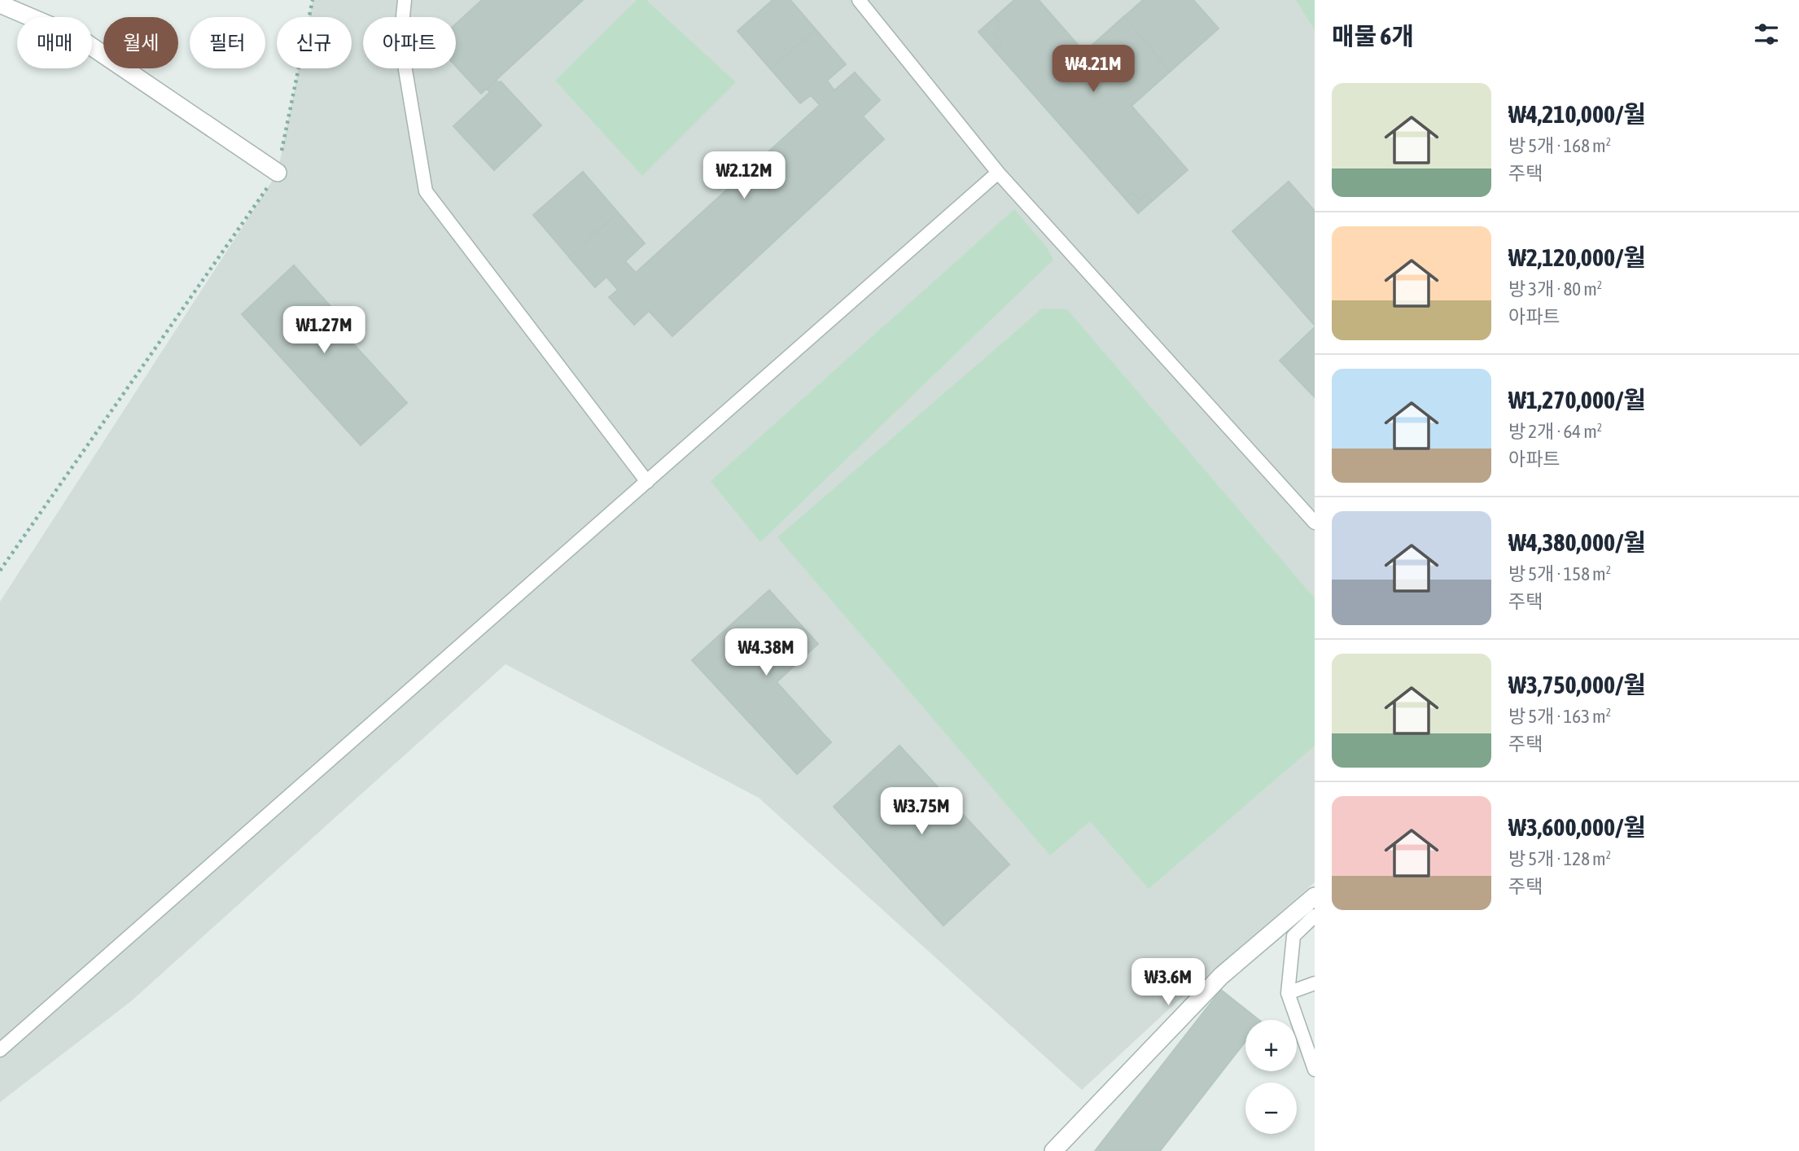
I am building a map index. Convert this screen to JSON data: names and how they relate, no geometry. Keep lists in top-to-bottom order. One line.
{"page":{"heading":"매물 6개","chip":["매매","월세","필터","신규","아파트"],"price":["₩4.21M","₩2.12M","₩1.27M","₩4.38M","₩3.75M","₩3.6M"],"list":[{"name":"₩4,210,000/월","note":"방 5개 · 168 m² · 주택"},{"name":"₩2,120,000/월","note":"방 3개 · 80 m² · 아파트"},{"name":"₩1,270,000/월","note":"방 2개 · 64 m² · 아파트"},{"name":"₩4,380,000/월","note":"방 5개 · 158 m² · 주택"},{"name":"₩3,750,000/월","note":"방 5개 · 163 m² · 주택"},{"name":"₩3,600,000/월","note":"방 5개 · 128 m² · 주택"}],"map_buttons":["+","−"]}}
